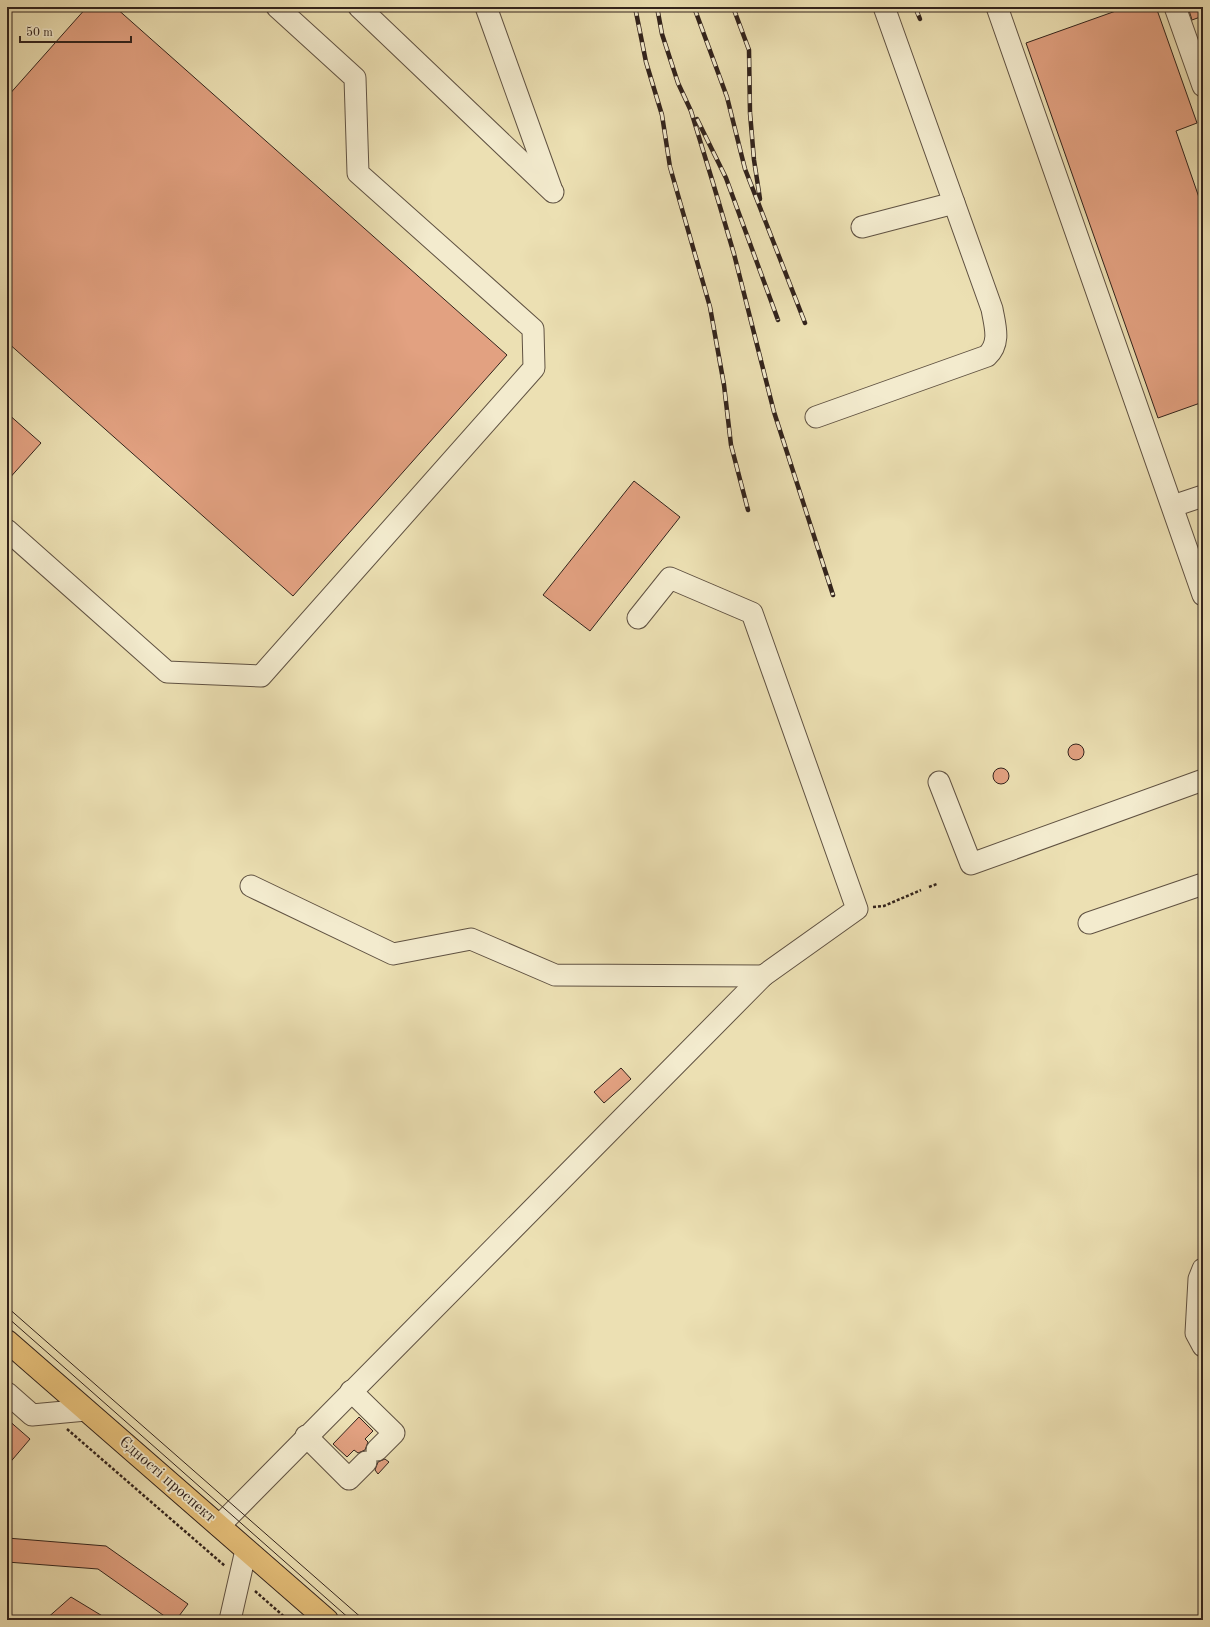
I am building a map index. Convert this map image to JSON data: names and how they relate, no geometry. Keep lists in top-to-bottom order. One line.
{"streets":{"main road":["Єдності проспект"]},"scale_bar":"50 m"}
